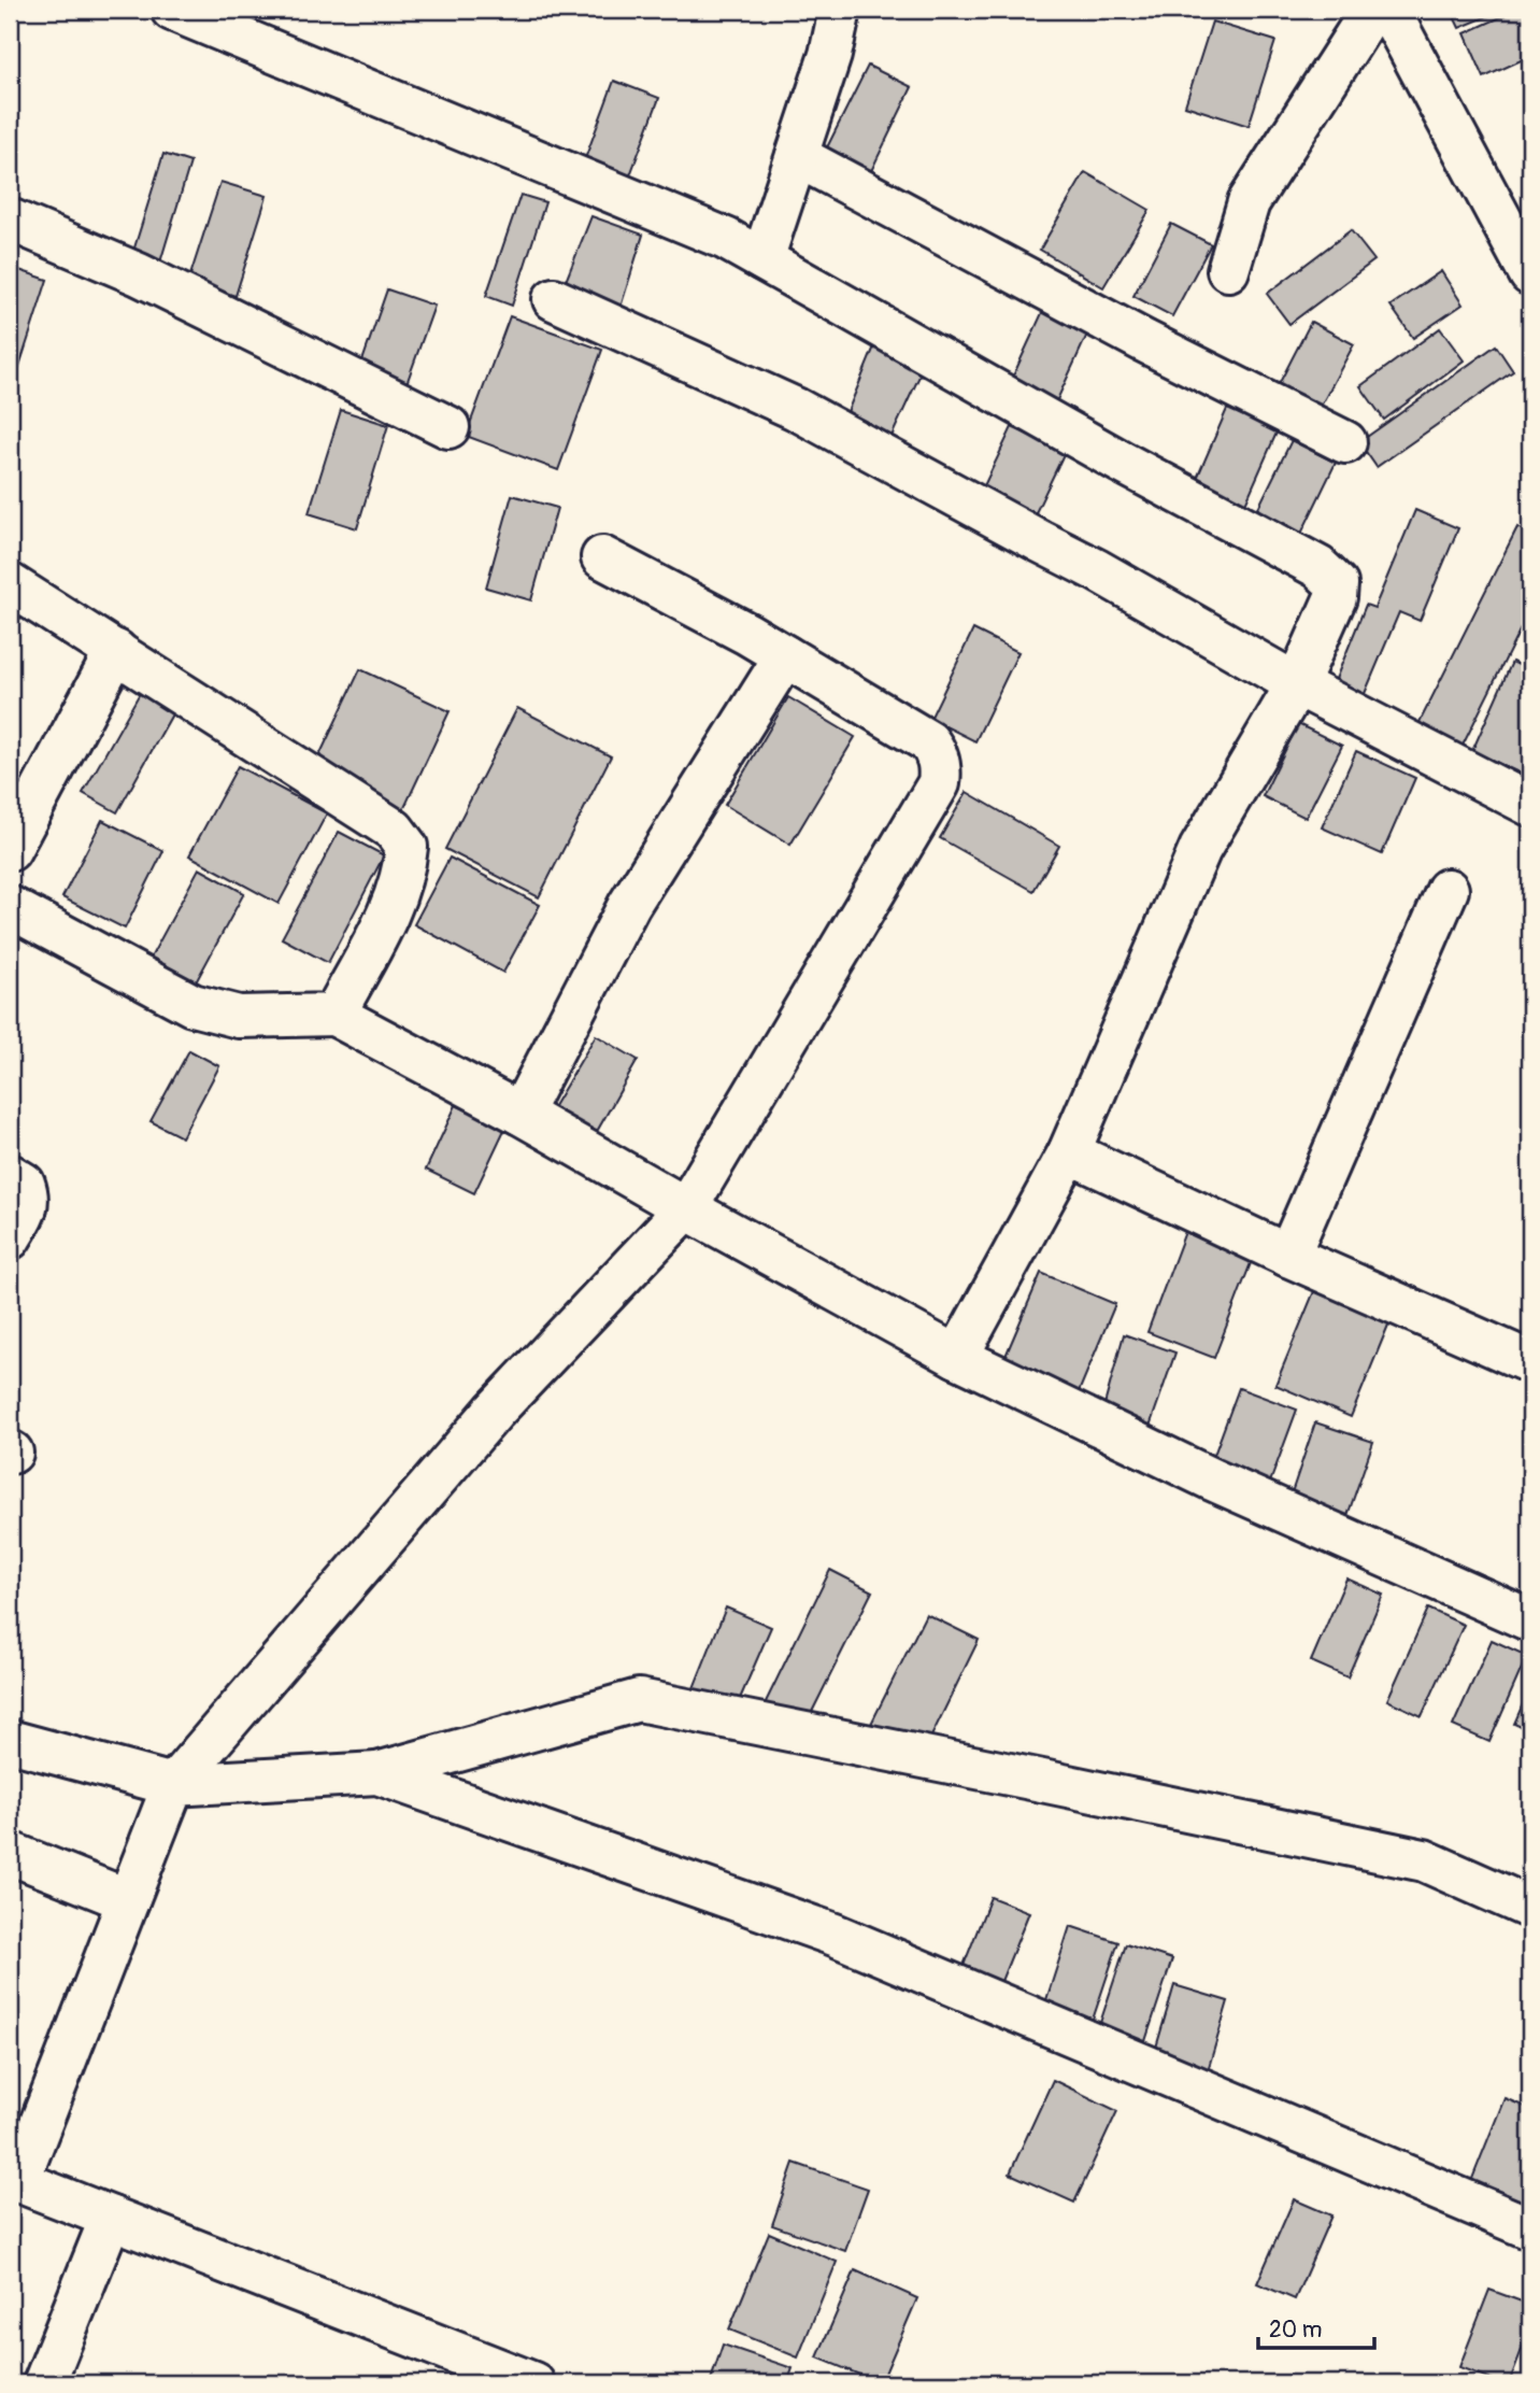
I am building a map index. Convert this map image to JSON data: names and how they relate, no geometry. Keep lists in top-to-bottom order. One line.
{"scale_bar":"20 m"}
